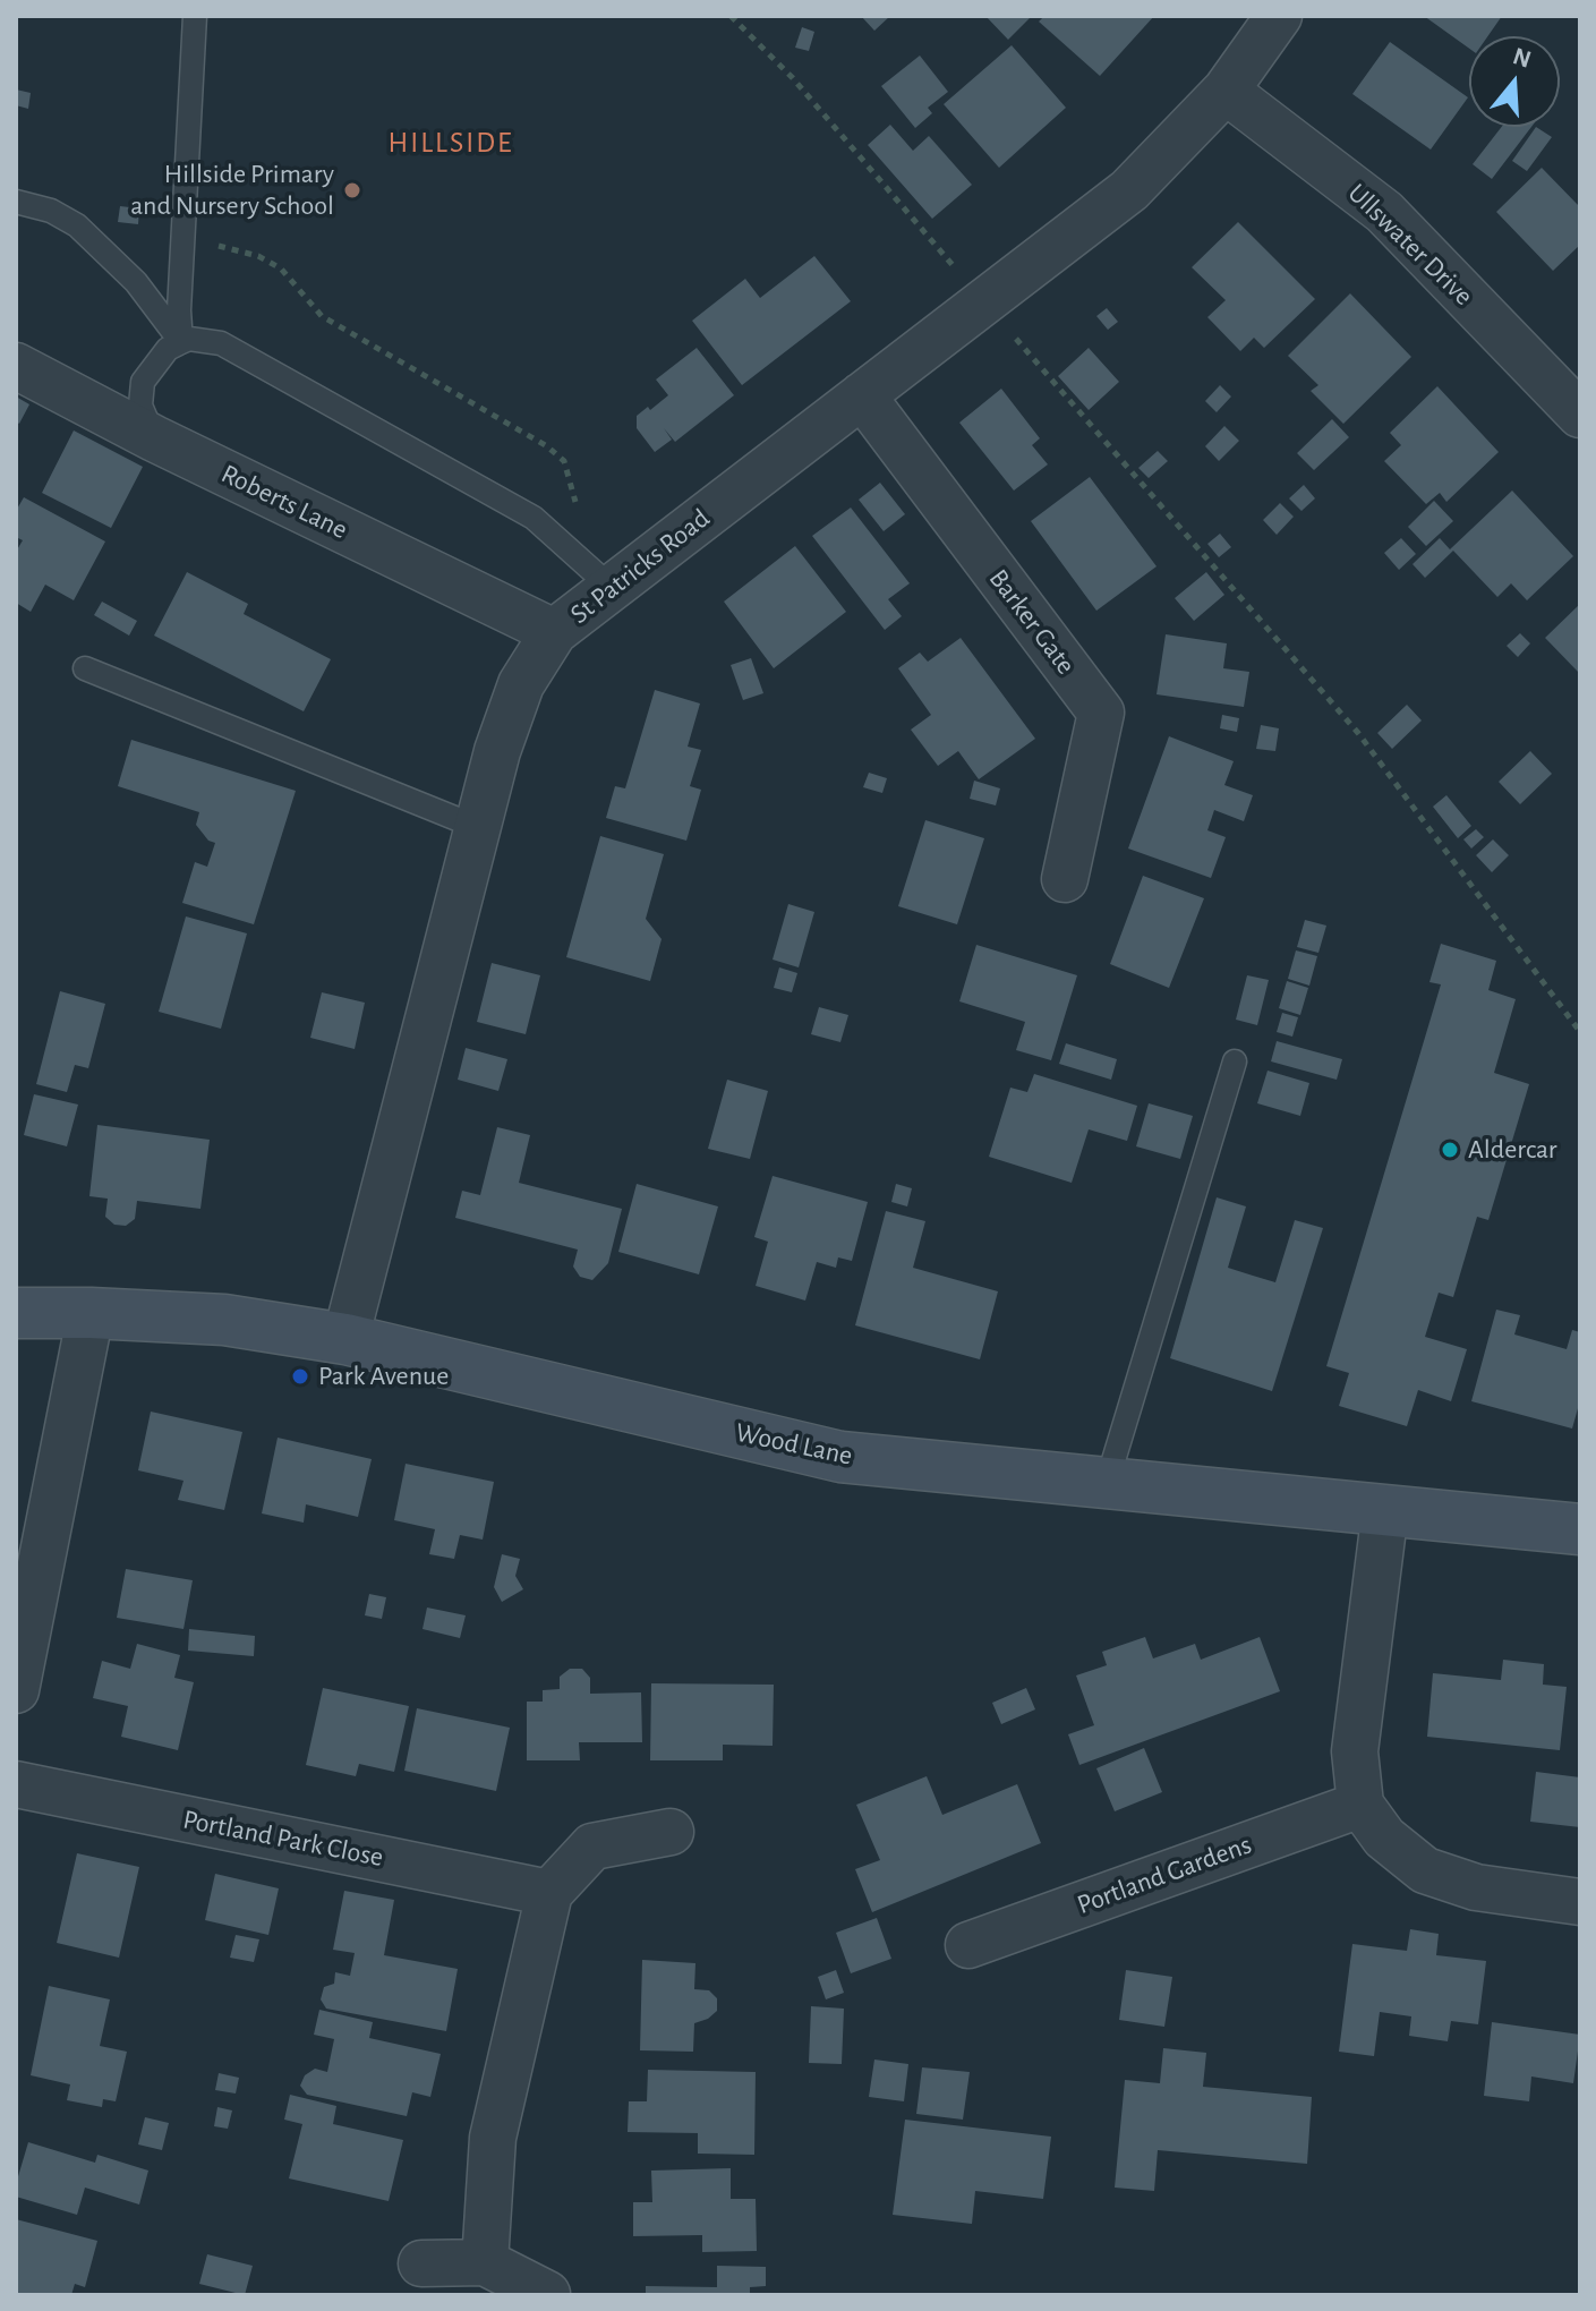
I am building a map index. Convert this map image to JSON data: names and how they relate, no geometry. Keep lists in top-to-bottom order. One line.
{"streets":{"street":["Ullswater Drive","Roberts Lane","St Patricks Road","Barker Gate","Wood Lane","Portland Park Close","Portland Gardens"]},"crossings":[["Ullswater Drive","St Patricks Road"],["Roberts Lane","St Patricks Road"],["St Patricks Road","Barker Gate"],["St Patricks Road","Wood Lane"]],"districts":["HILLSIDE"],"places":["Hillside Primary and Nursery School","Aldercar","Park Avenue"],"north":"top"}
